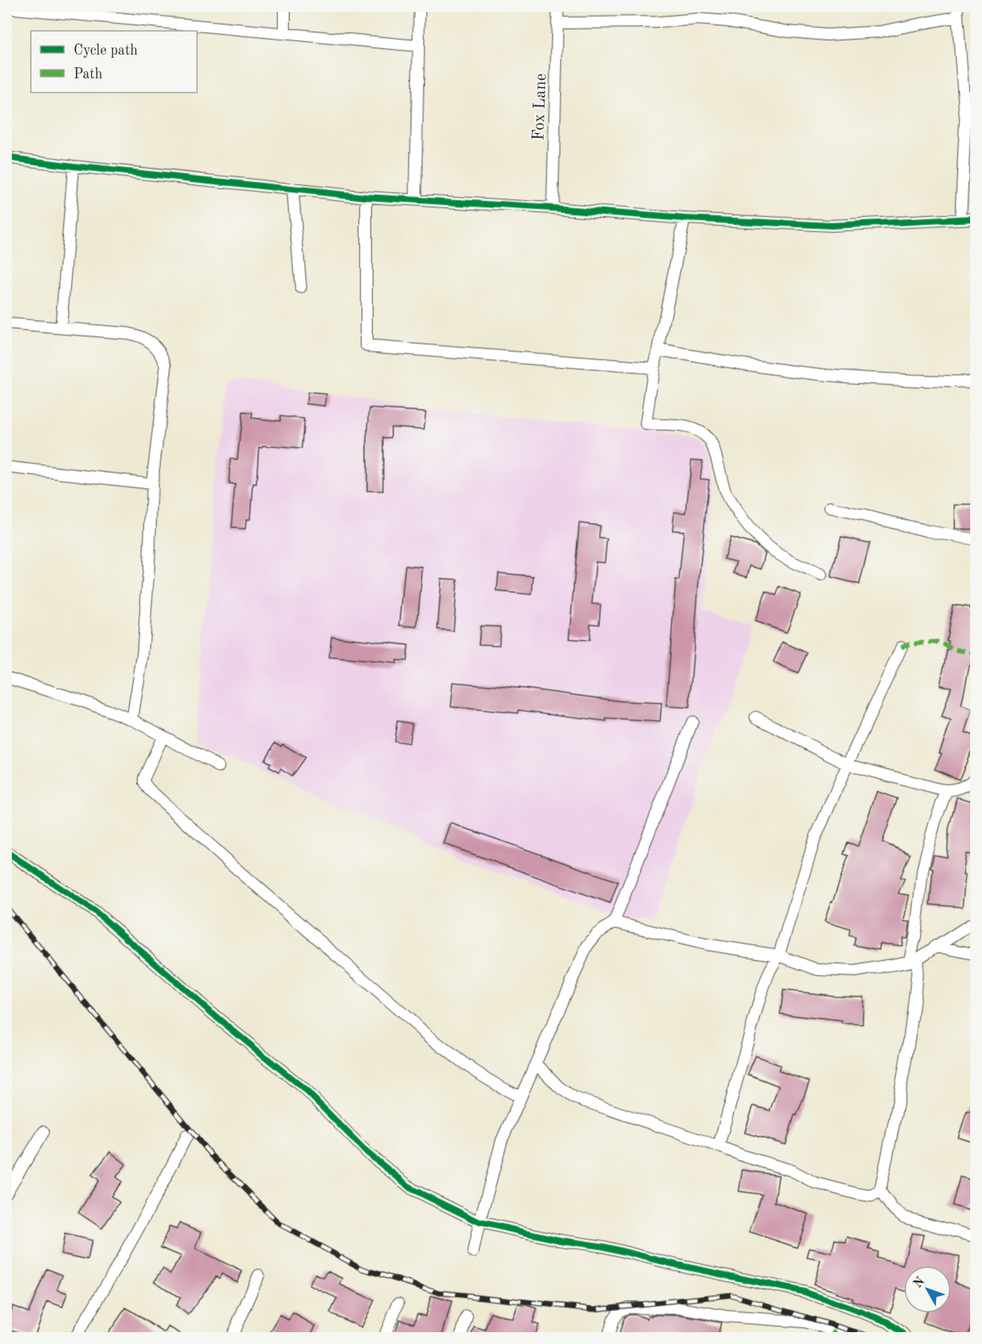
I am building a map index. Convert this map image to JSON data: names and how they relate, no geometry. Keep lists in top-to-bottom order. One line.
{"streets":{"street":["Fox Lane"]},"legend":["Cycle path","Path"],"north":"top left"}
